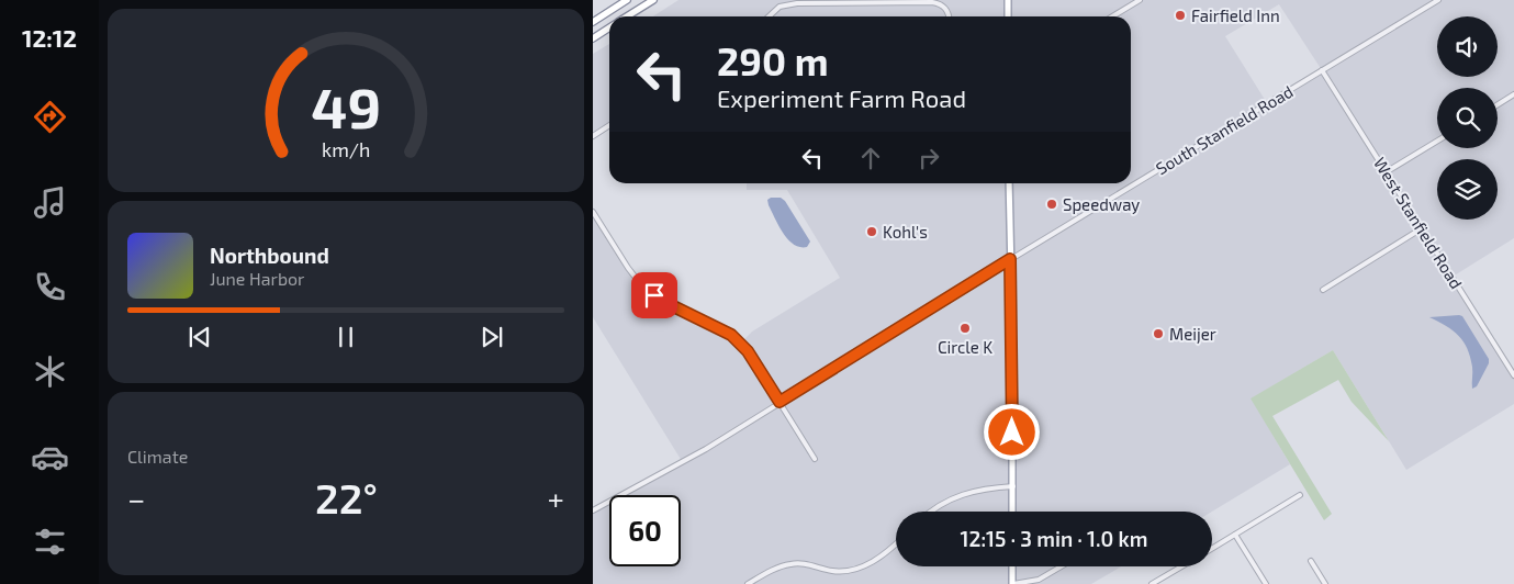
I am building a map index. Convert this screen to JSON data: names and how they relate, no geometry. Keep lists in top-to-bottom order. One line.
{"streets":{"street":["South Stanfield Road","West Stanfield Road"]},"crossings":[["South Stanfield Road","West Stanfield Road"]],"places":["Fairfield Inn","Speedway","Kohl's","Circle K","Meijer"],"page":{"tabs":"12:12","turn":["290 m","Experiment Farm Road"],"song":["Northbound","June Harbor"],"tile":"Climate","heat":["−","22°","+"],"limit":"60","trip":"12:15 · 3 min · 1.0 km","gauge":["49","km/h"]}}
